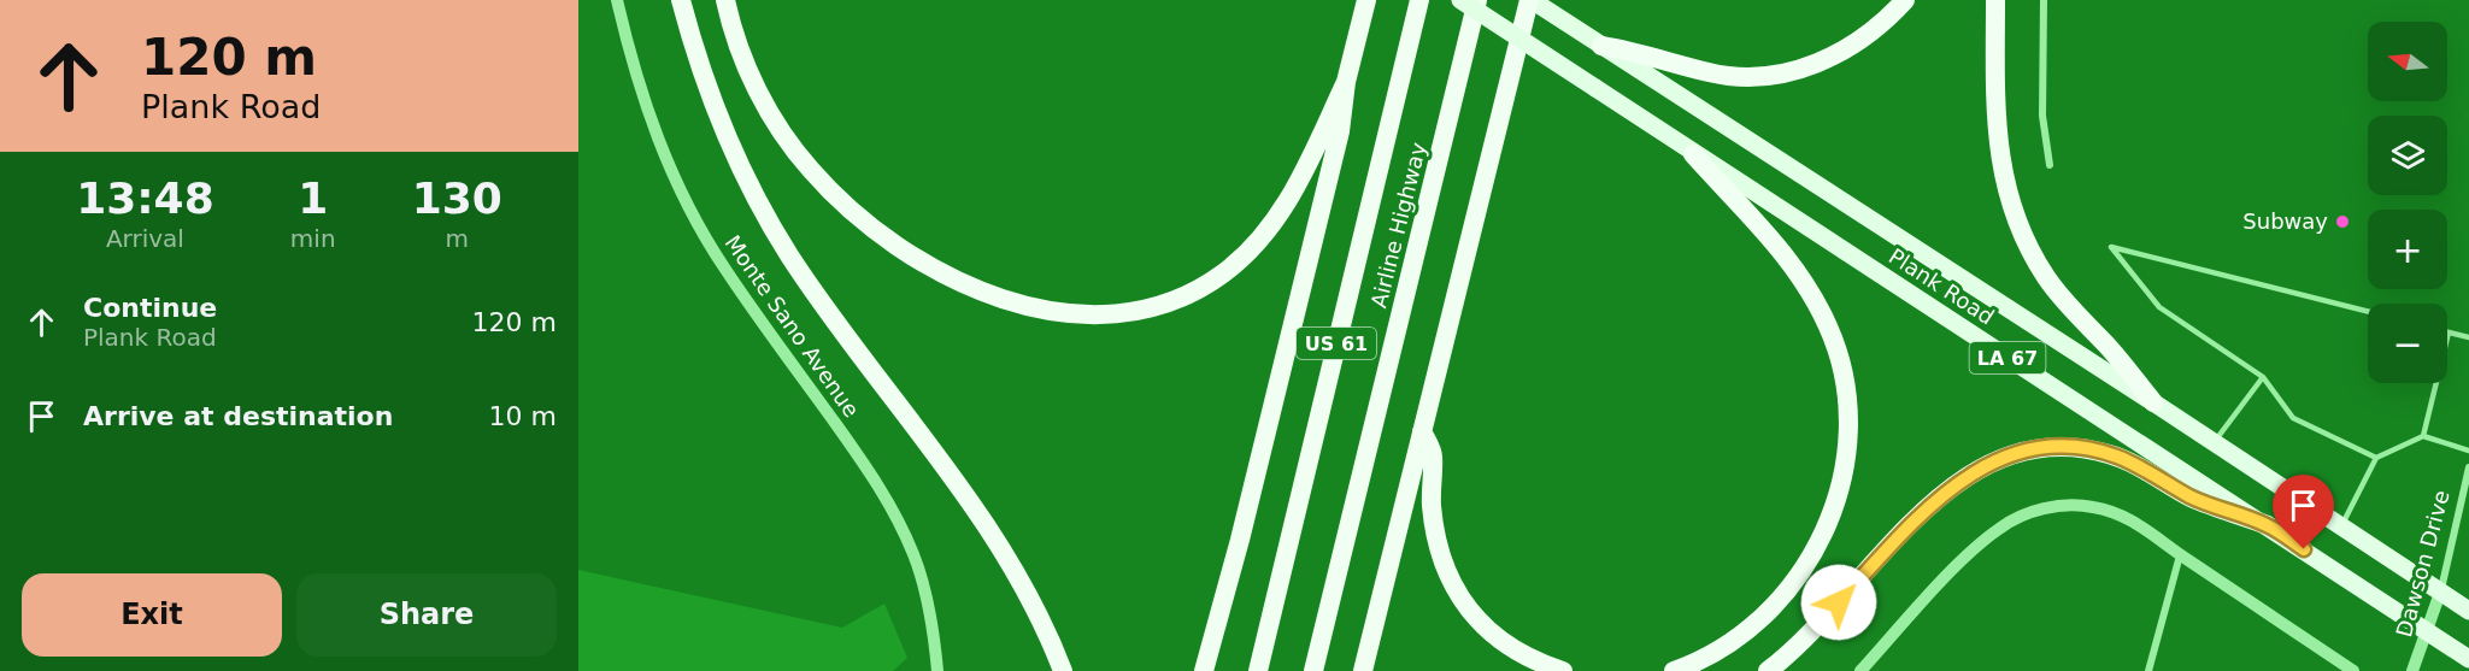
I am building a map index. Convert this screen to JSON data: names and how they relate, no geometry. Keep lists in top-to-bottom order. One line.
{"streets":{"highway":["Airline Highway","US 61"],"main road":["Plank Road","LA 67"],"street":["Monte Sano Avenue","Dawson Drive"]},"crossings":[["Plank Road","Dawson Drive"]],"places":["Subway"],"north":"left","page":{"turn":["120 m","Plank Road"],"map_buttons":["+","−"],"eta":["13:48","Arrival","1","min","130","m"],"list":[{"name":"Continue","note":"Plank Road","value":"120 m"},{"name":"Arrive at destination","value":"10 m"}],"buttons":["Exit","Share"]}}
